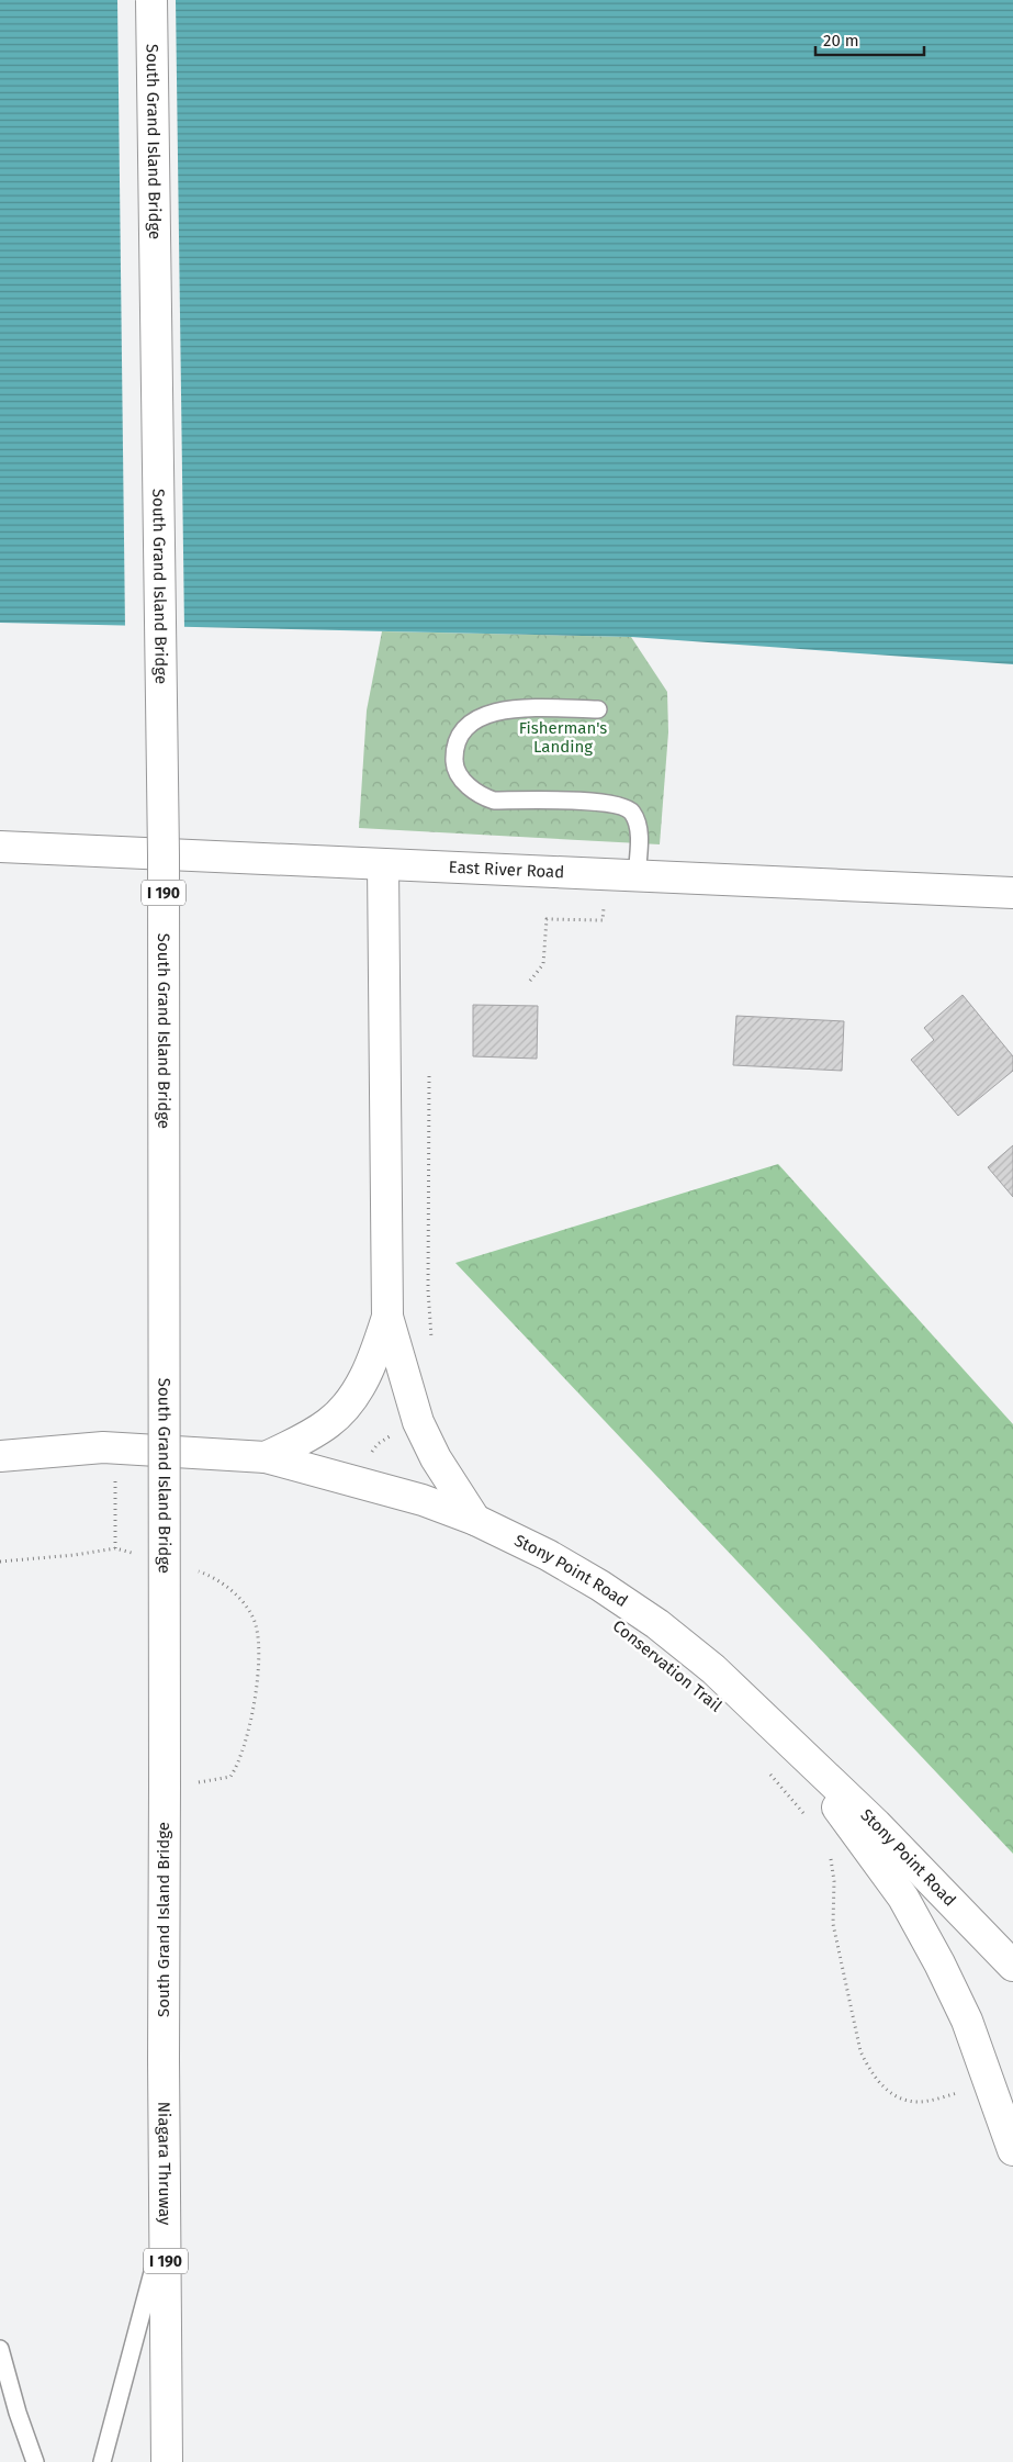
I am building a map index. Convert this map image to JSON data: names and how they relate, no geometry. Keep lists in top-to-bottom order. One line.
{"streets":{"main road":["South Grand Island Bridge","East River Road","I 190","Stony Point Road","Niagara Thruway"]},"crossings":[["South Grand Island Bridge","Niagara Thruway"]],"parks":["Fisherman's Landing"],"scale_bar":"20 m"}
